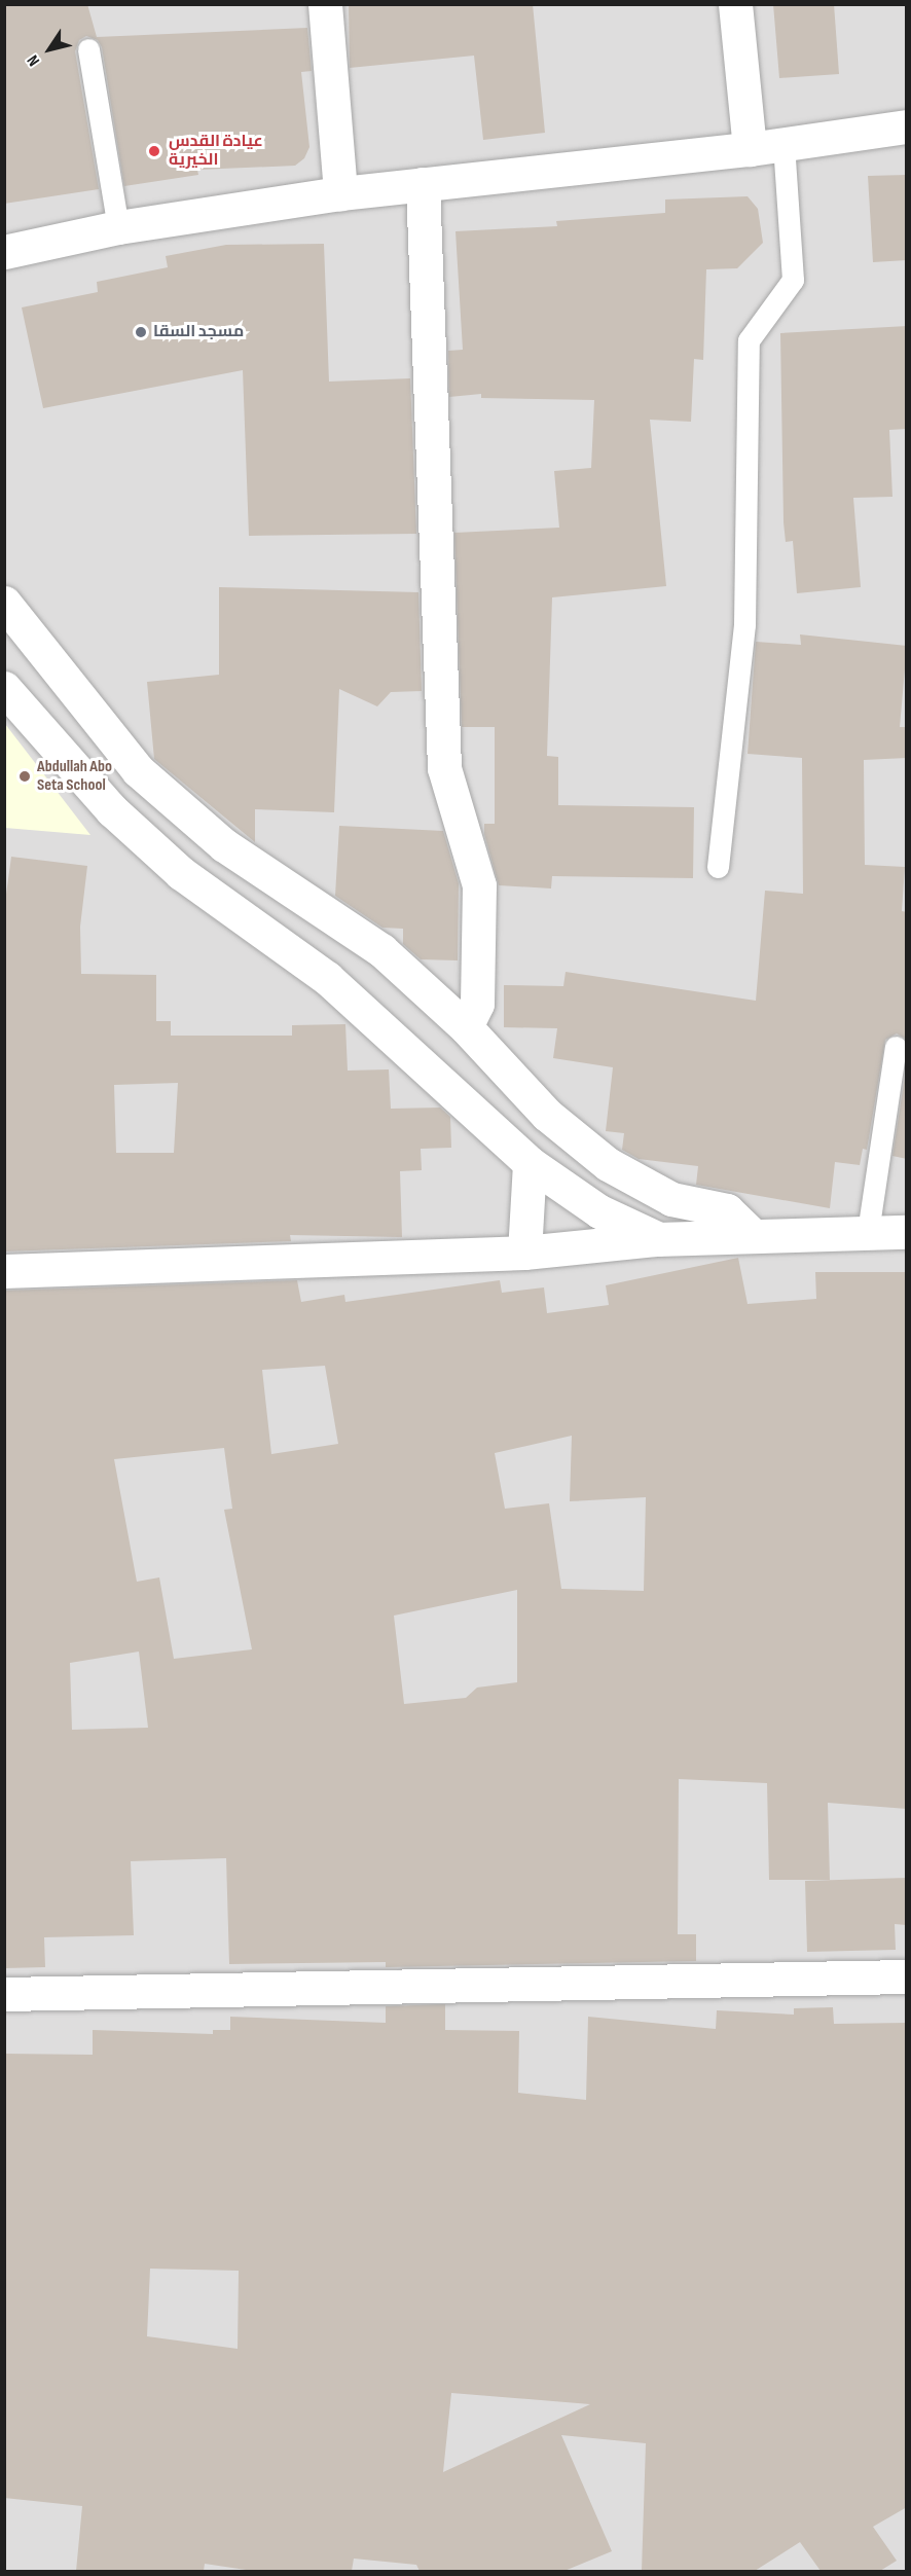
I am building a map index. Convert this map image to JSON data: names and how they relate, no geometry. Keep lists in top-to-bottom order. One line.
{"places":["عيادة القدس الخيرية","مسجد السقا","ِAbdullah Abo Seta School"],"north":"bottom left"}
